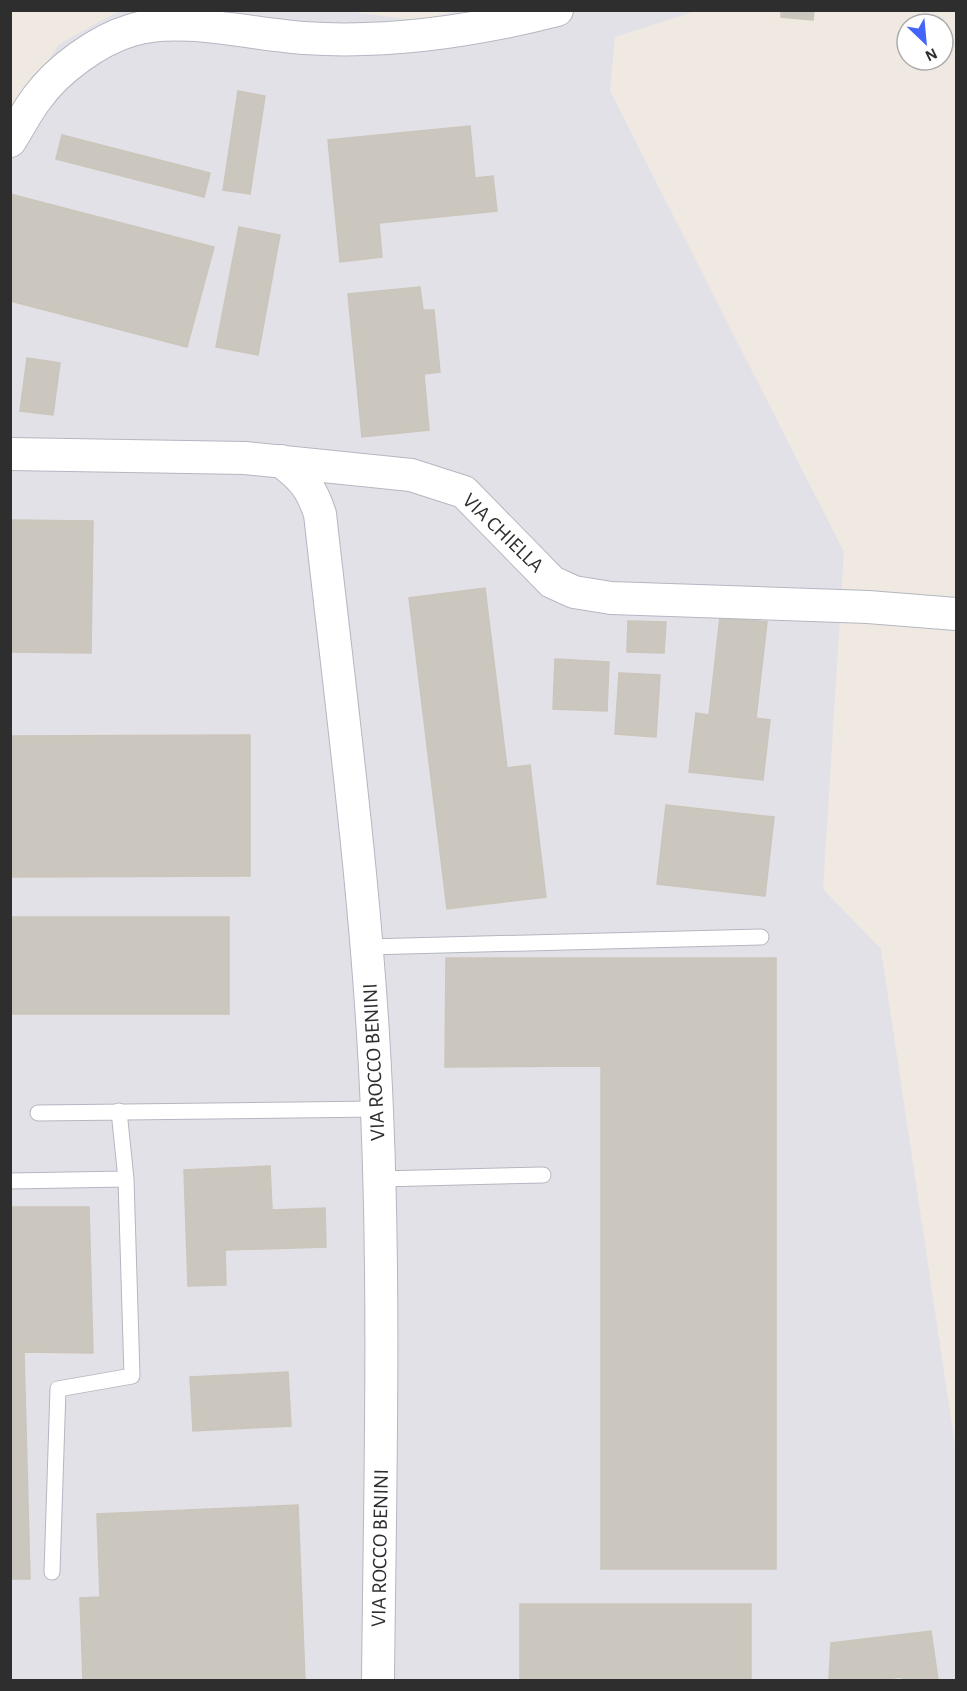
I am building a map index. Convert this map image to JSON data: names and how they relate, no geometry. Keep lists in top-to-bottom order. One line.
{"streets":{"street":["VIA CHIELLA","VIA ROCCO BENINI"]},"crossings":[["VIA CHIELLA","VIA ROCCO BENINI"]],"north":"bottom right"}
